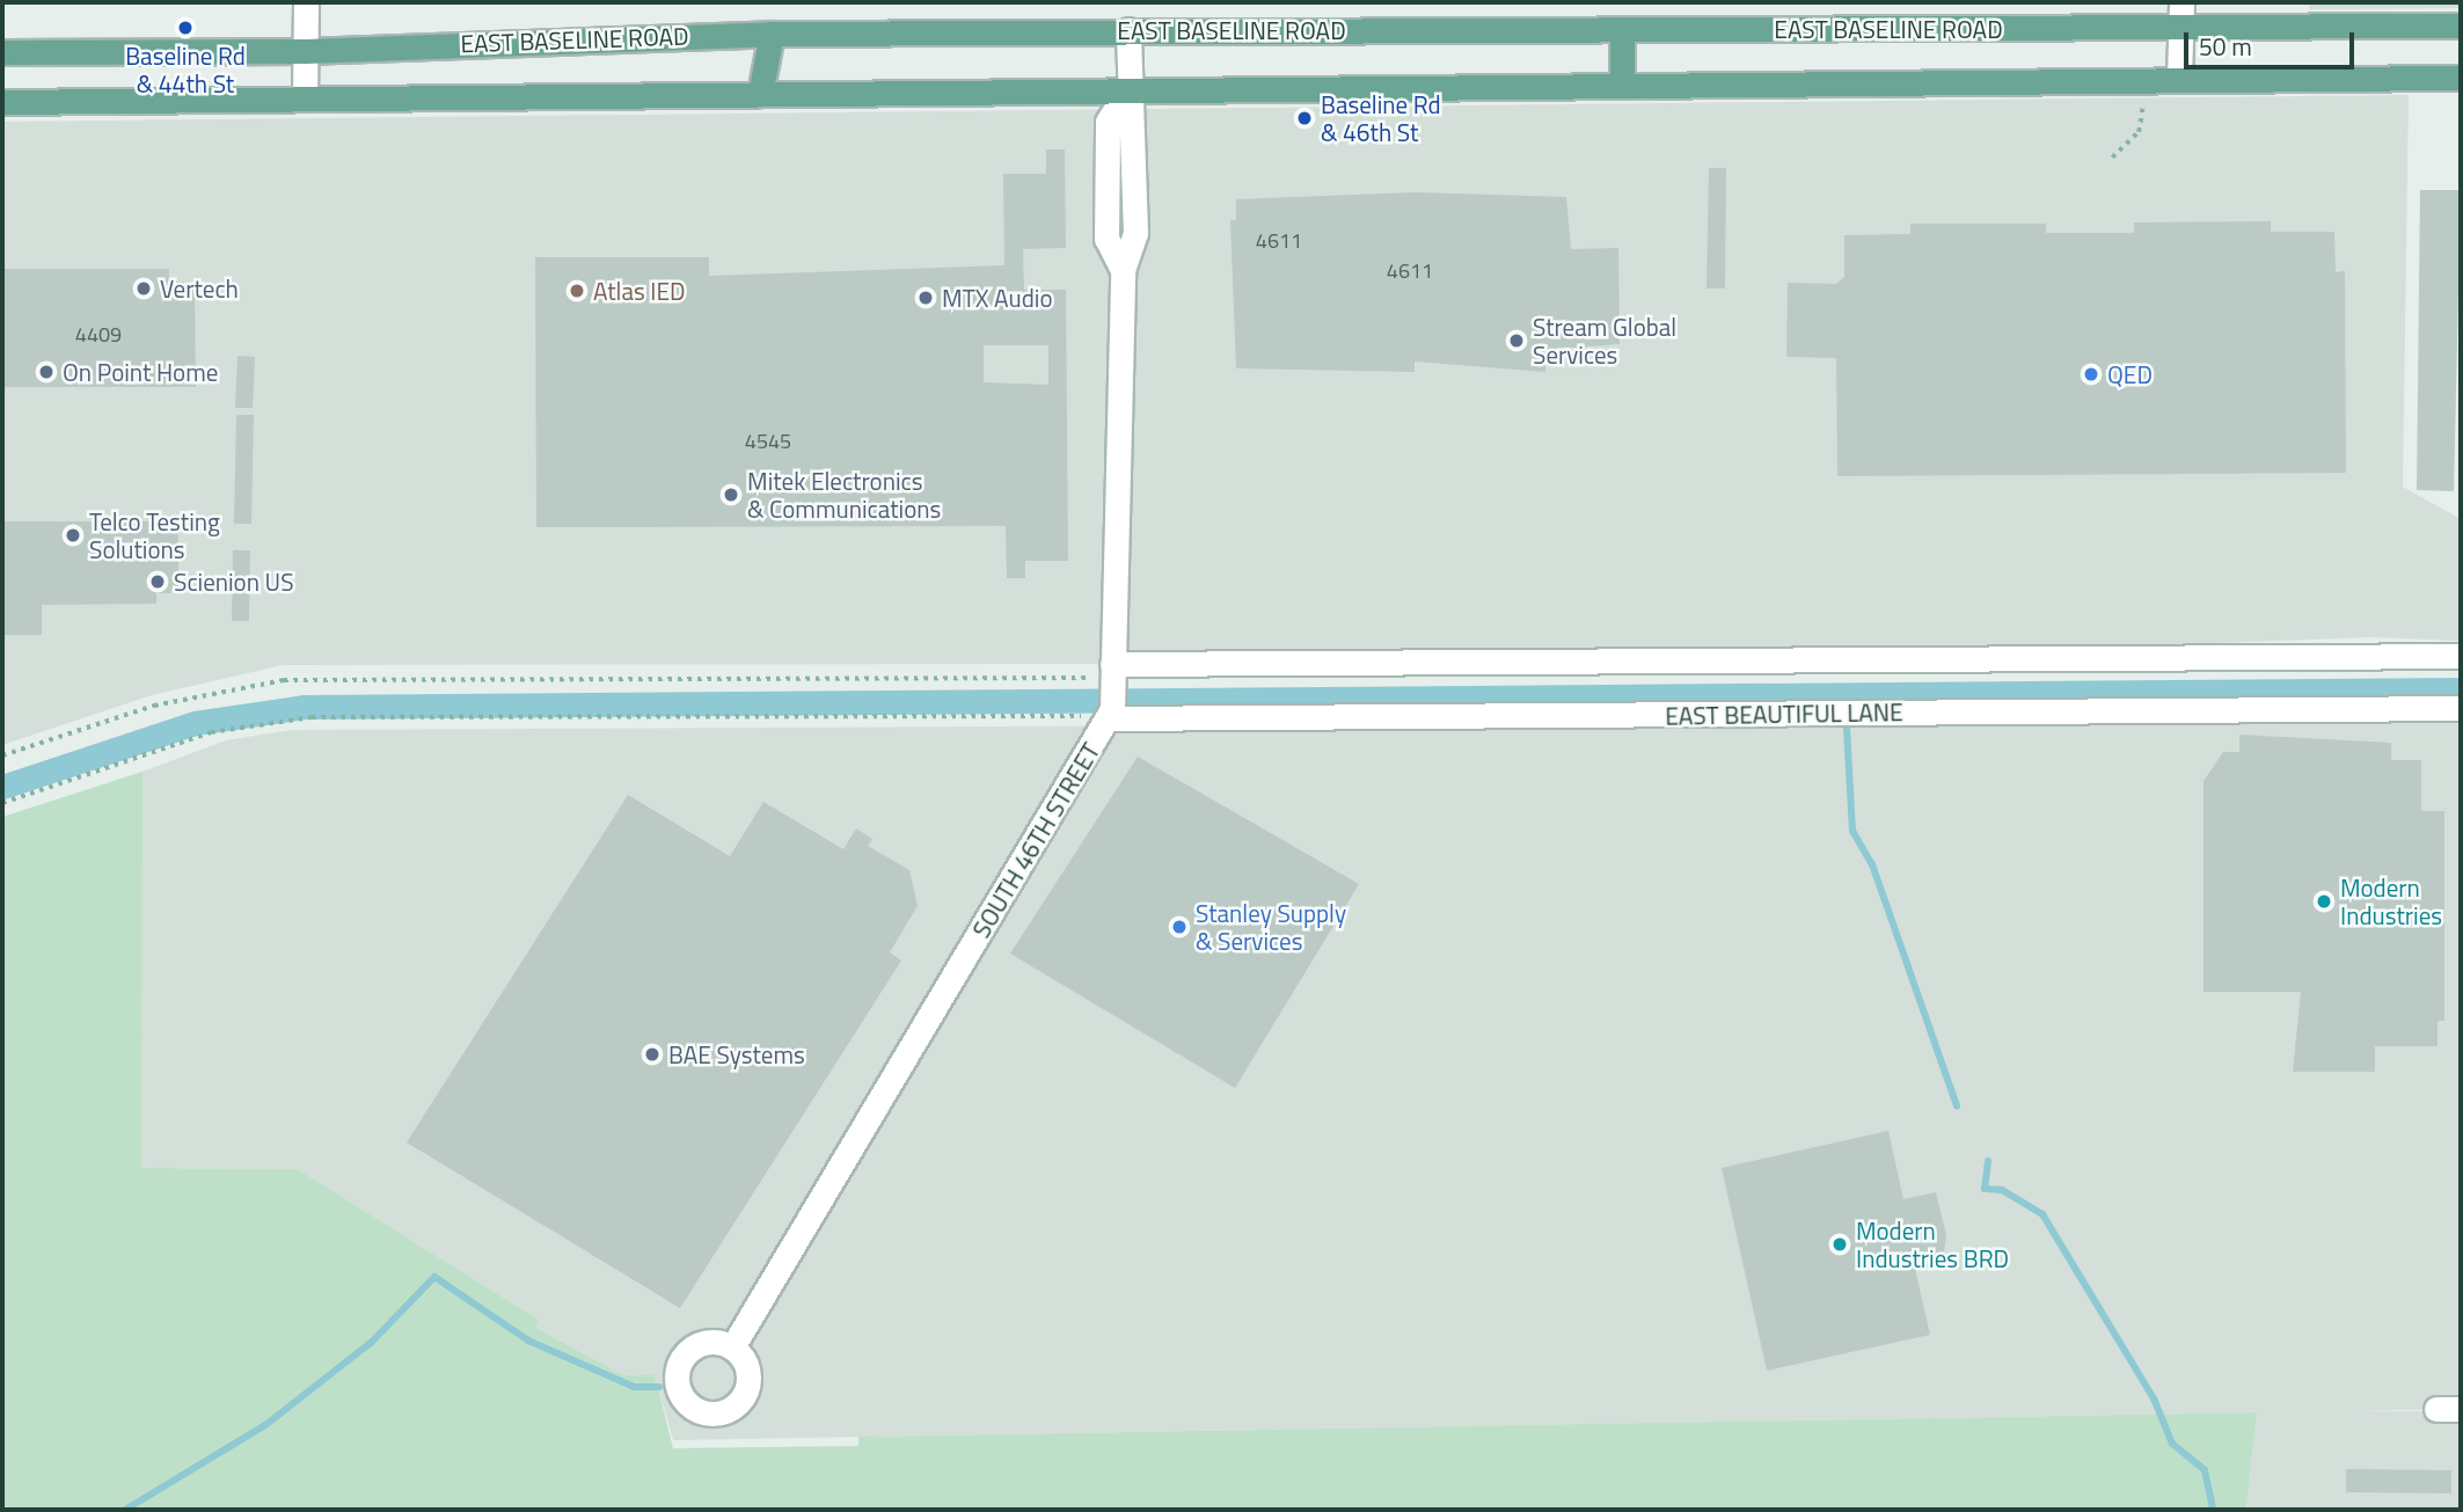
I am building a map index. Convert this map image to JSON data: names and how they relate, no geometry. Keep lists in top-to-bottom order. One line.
{"streets":{"main road":["EAST BASELINE ROAD"],"street":["EAST BEAUTIFUL LANE","SOUTH 46TH STREET"]},"crossings":[["EAST BASELINE ROAD","SOUTH 46TH STREET"],["EAST BEAUTIFUL LANE","SOUTH 46TH STREET"]],"places":["Baseline Rd & 44th St","Baseline Rd & 46th St","Vertech","Atlas IED","MTX Audio","Stream Global Services","On Point Home","QED","Mitek Electronics & Communications","Telco Testing Solutions","Scienion US","Modern Industries","Stanley Supply & Services","BAE Systems","Modern Industries BRD"],"house_numbers":["4611","4611","4409","4545"],"scale_bar":"50 m"}
